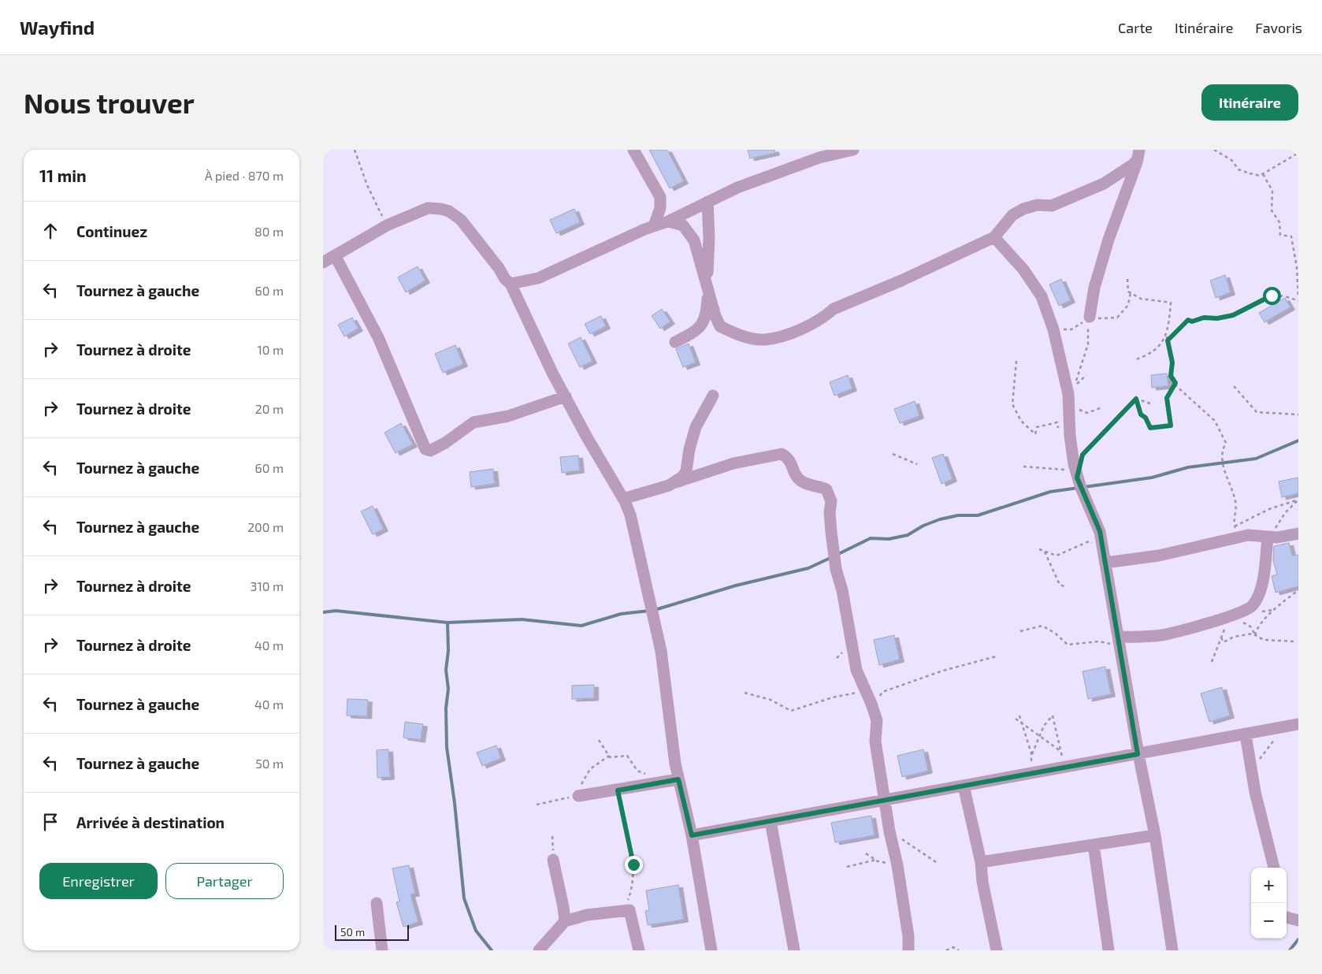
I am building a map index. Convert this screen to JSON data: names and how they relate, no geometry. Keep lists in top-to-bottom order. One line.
{"scale_bar":"50 m","page":{"header":"Wayfind","nav":["Carte","Itinéraire","Favoris"],"buttons":["Itinéraire",["Enregistrer","Partager"]],"title":"Nous trouver","heading":["11 min","À pied · 870 m"],"list":[["Continuez","80 m"],["Tournez à gauche","60 m"],["Tournez à droite","10 m"],["Tournez à droite","20 m"],["Tournez à gauche","60 m"],["Tournez à gauche","200 m"],["Tournez à droite","310 m"],["Tournez à droite","40 m"],["Tournez à gauche","40 m"],["Tournez à gauche","50 m"],"Arrivée à destination"],"map_buttons":["+","−"],"scale":"50 m"}}
